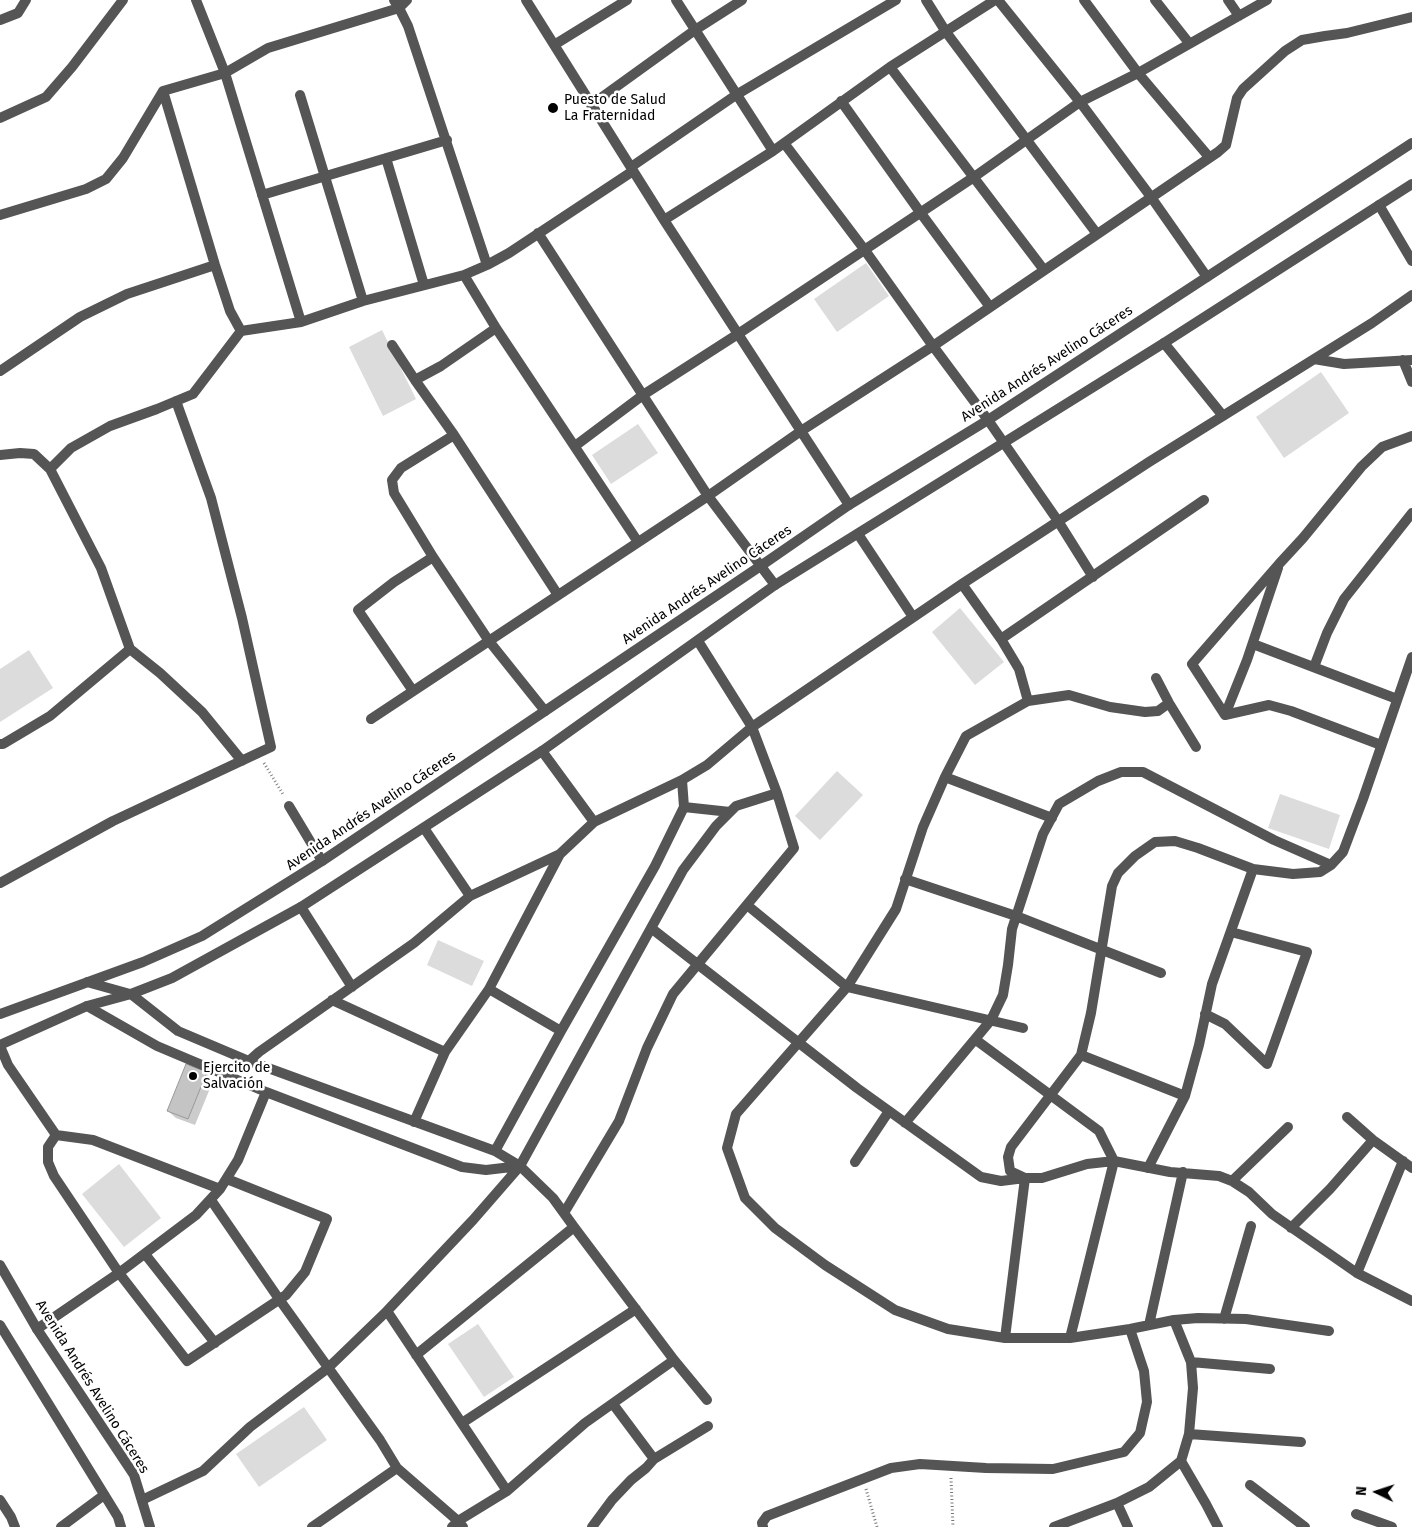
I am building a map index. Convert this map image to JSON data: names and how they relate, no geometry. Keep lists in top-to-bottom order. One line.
{"streets":{"street":["Avenida Andrés Avelino Cáceres"]},"places":["Puesto de Salud La Fraternidad","Ejercito de Salvación"],"north":"left"}
